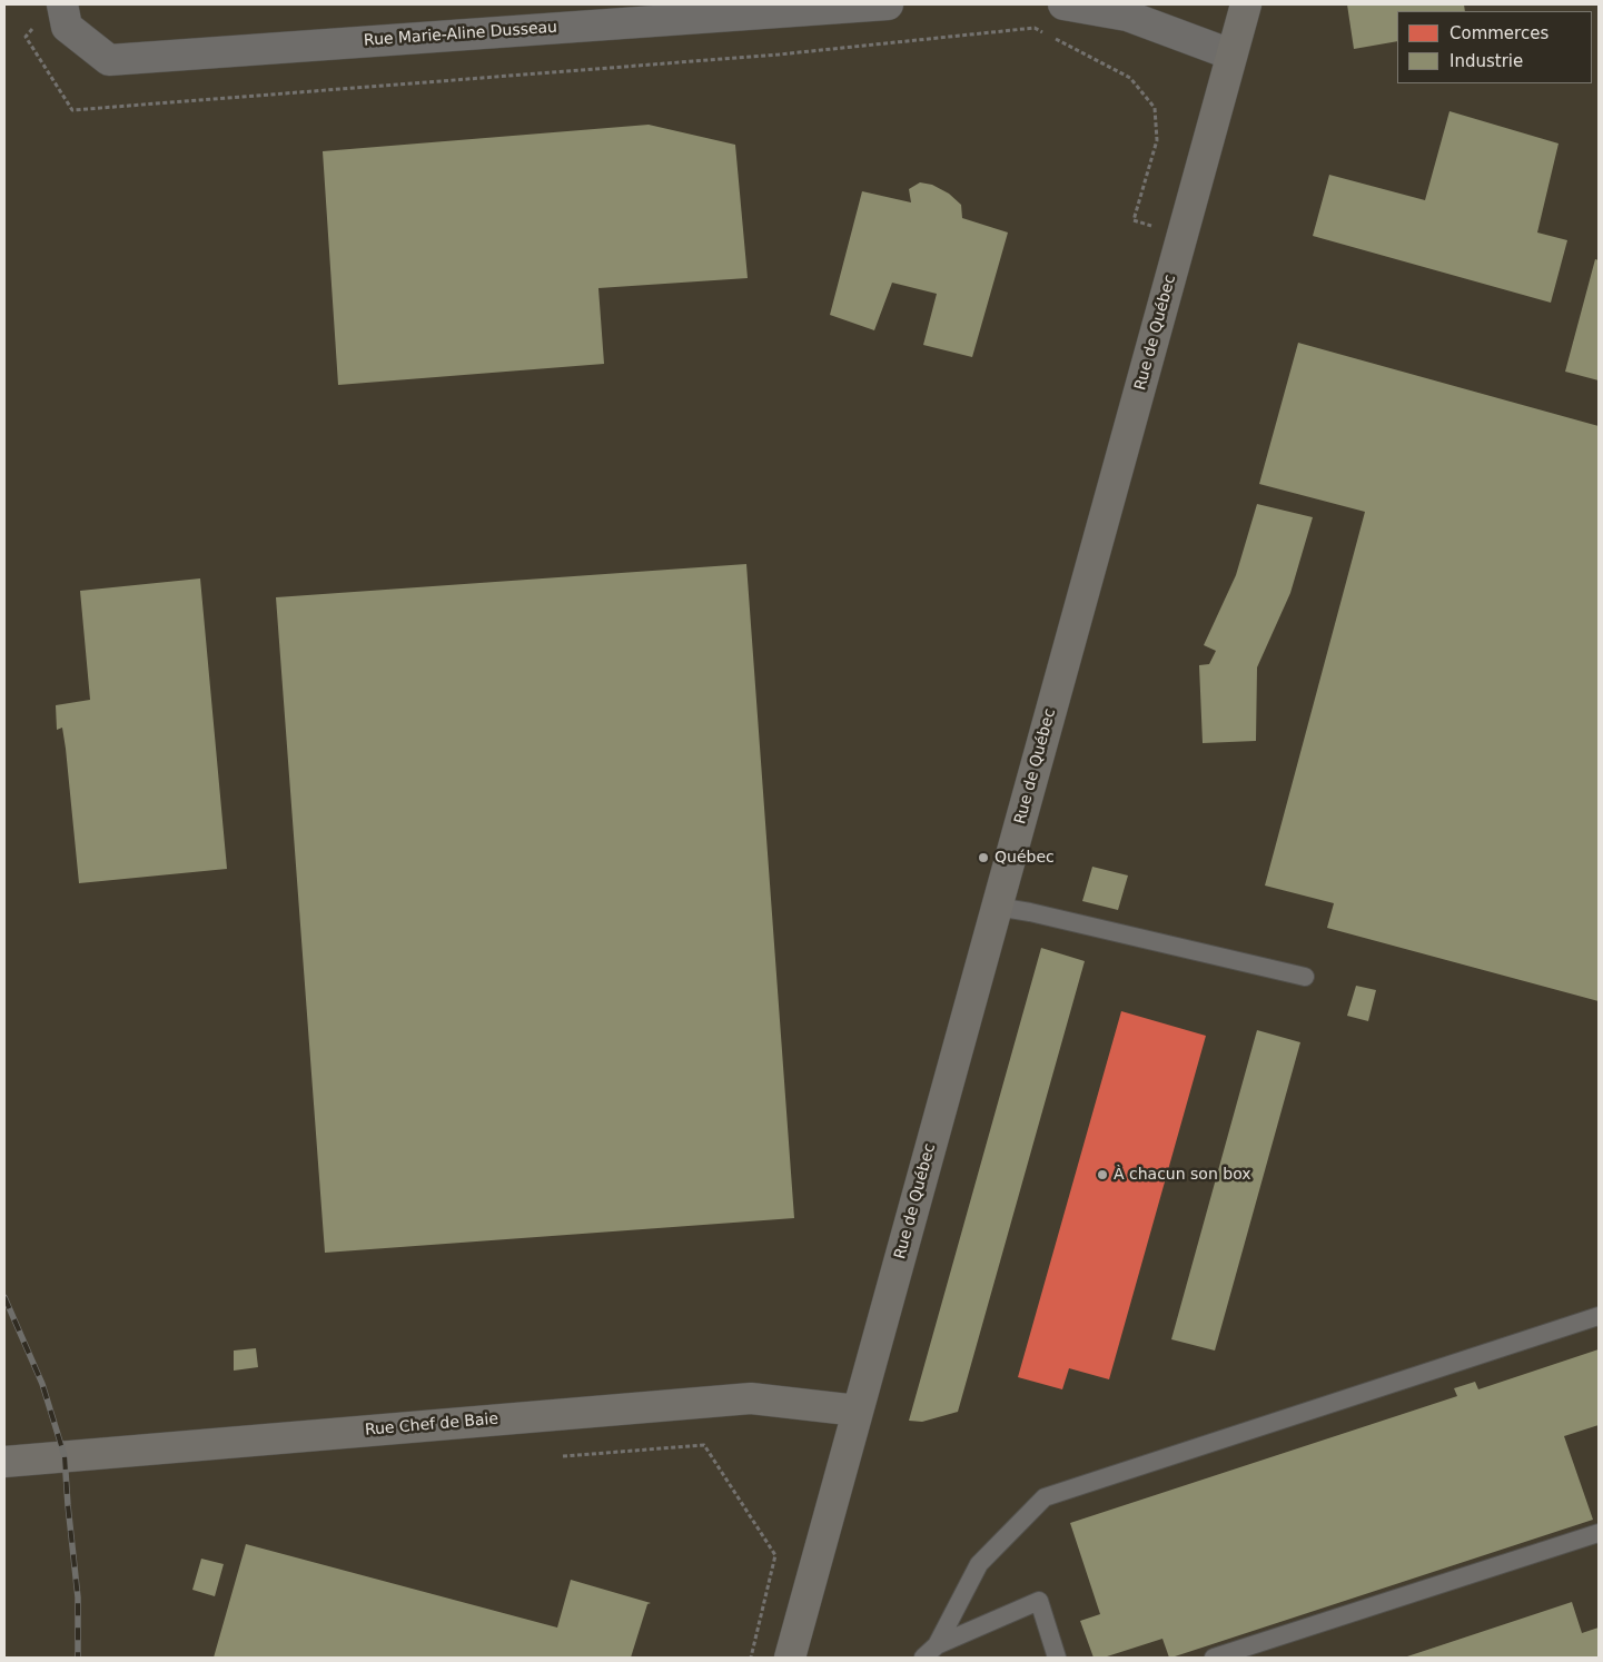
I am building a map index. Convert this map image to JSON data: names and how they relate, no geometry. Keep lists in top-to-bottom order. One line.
{"streets":{"street":["Rue Marie-Aline Dusseau","Rue de Québec","Rue Chef de Baie"]},"crossings":[["Rue de Québec","Rue Chef de Baie"]],"places":["Québec","À chacun son box"],"legend":["Commerces","Industrie"]}
